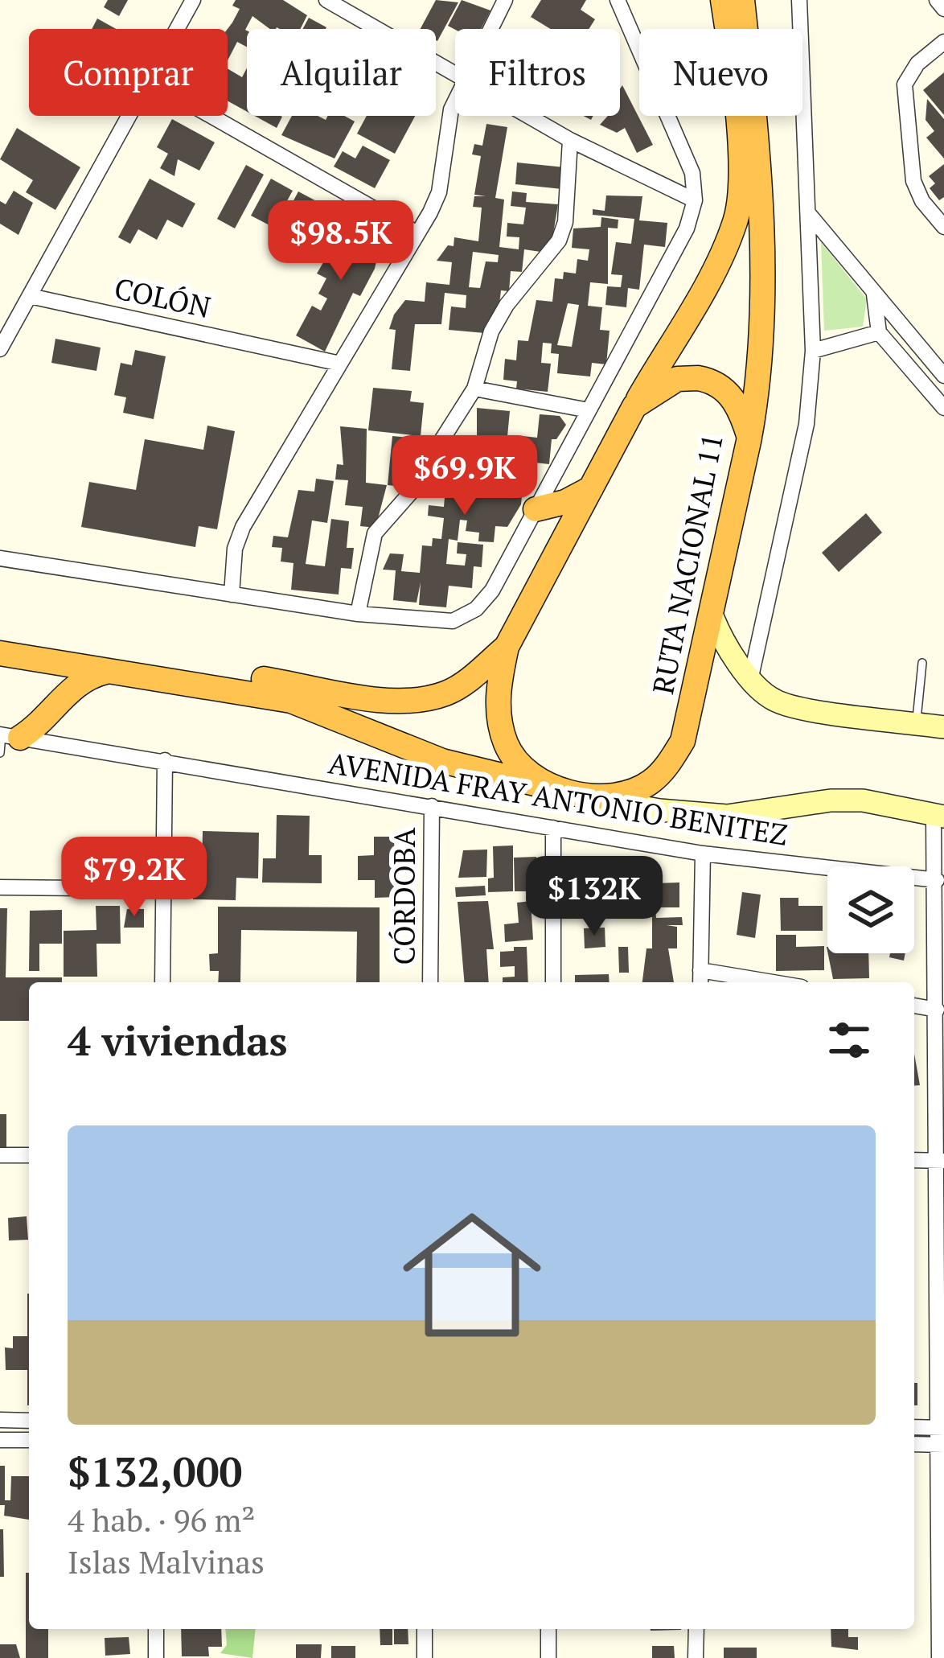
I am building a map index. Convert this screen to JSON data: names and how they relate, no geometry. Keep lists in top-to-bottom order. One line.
{"streets":{"highway":["RUTA NACIONAL 11"],"street":["COLÓN","AVENIDA FRAY ANTONIO BENITEZ","CÓRDOBA"]},"crossings":[["AVENIDA FRAY ANTONIO BENITEZ","CÓRDOBA"]],"page":{"chip":["Comprar","Alquilar","Filtros","Nuevo"],"price":["$98.5K","$69.9K","$79.2K","$132K"],"heading":"4 viviendas","list":[{"name":"$132,000","note":"4 hab. · 96 m² · Islas Malvinas"}]}}
